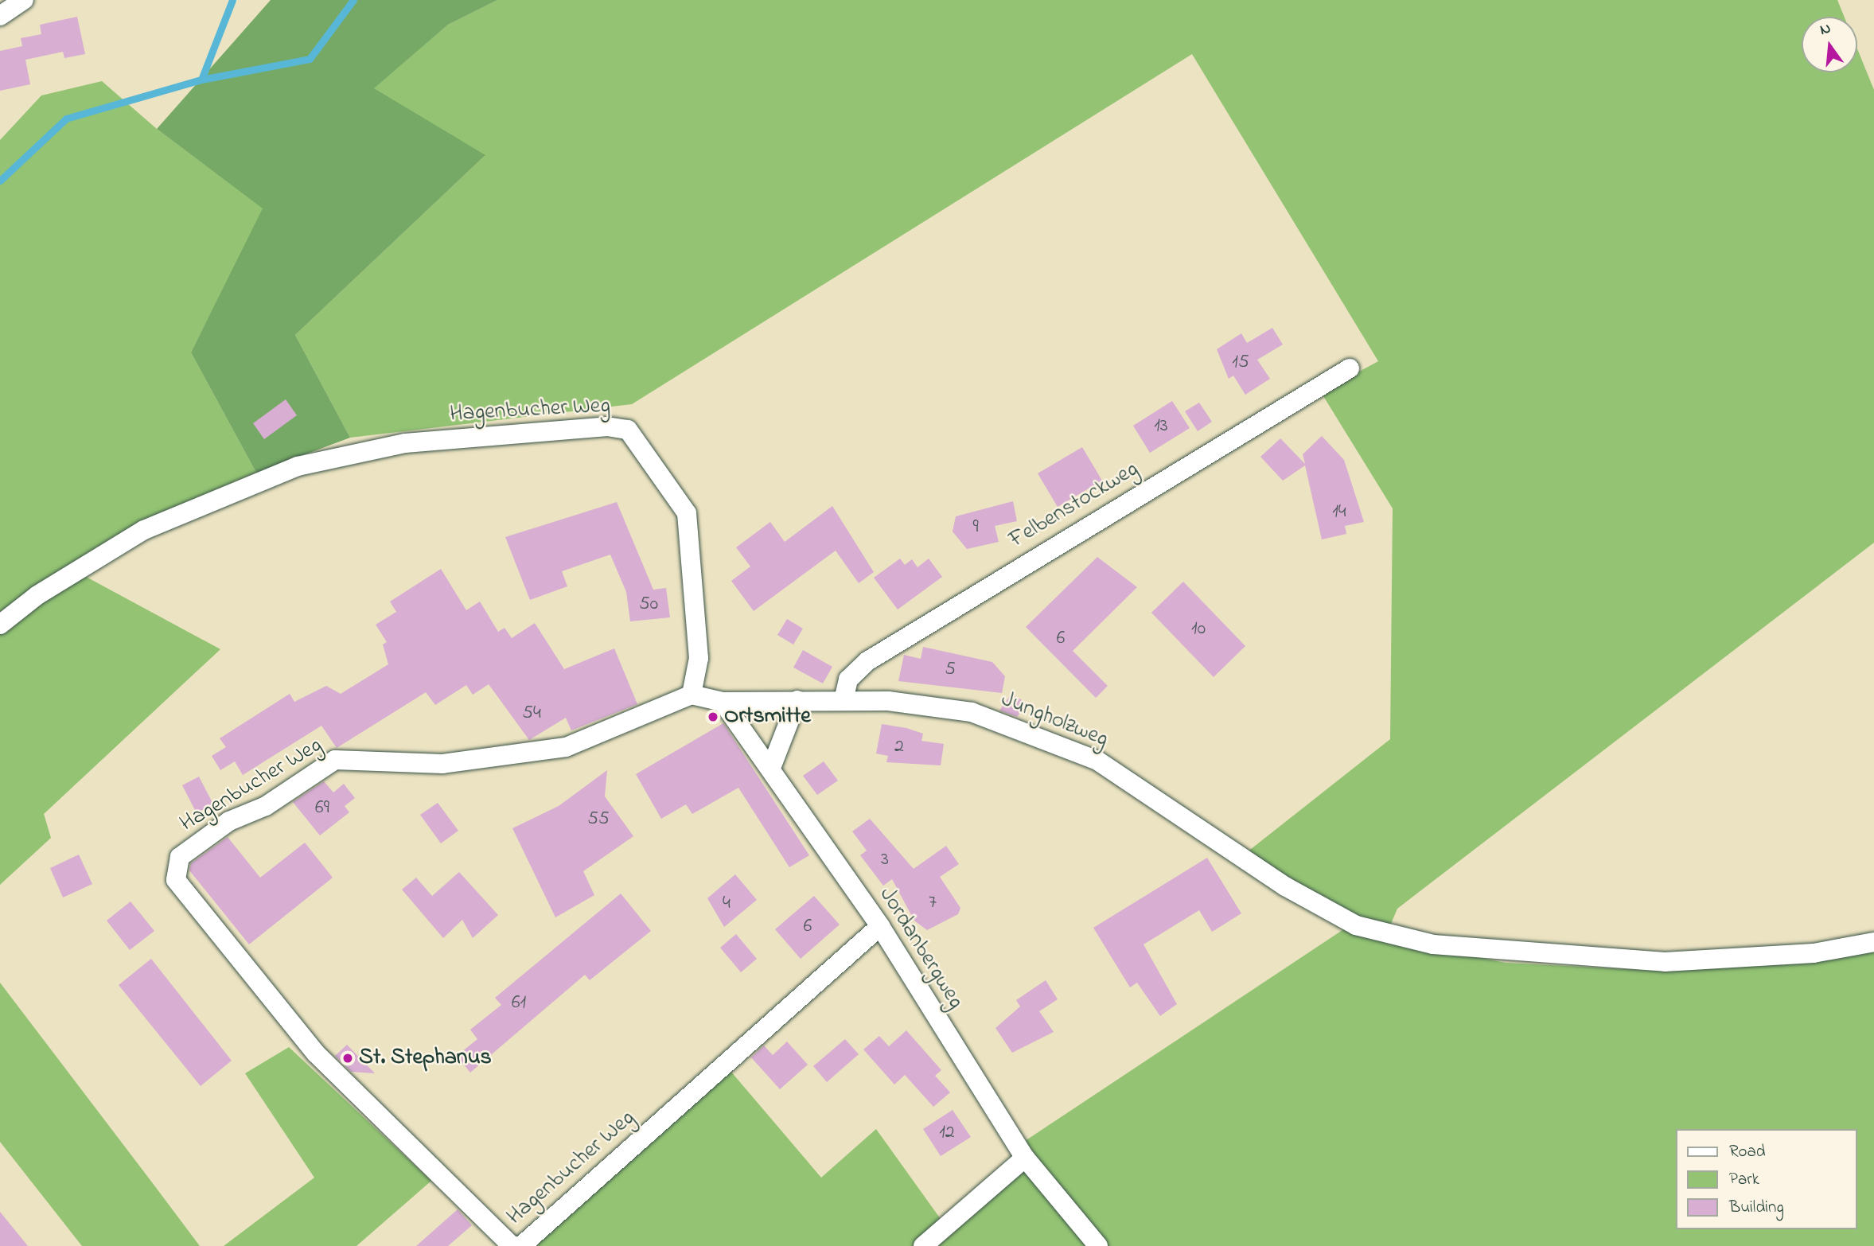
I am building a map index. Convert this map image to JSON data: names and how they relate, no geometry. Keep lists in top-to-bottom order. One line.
{"streets":{"street":["Hagenbucher Weg","Felbenstockweg","Jungholzweg","Jordanbergweg"]},"crossings":[["Hagenbucher Weg","Jungholzweg"],["Hagenbucher Weg","Jordanbergweg"],["Felbenstockweg","Jungholzweg"],["Jungholzweg","Jordanbergweg"]],"places":["Ortsmitte","St. Stephanus"],"house_numbers":["15","13","14","9","50","10","6","5","54","2","69","55","3","7","4","6","61","12"],"legend":["Road","Park","Building"],"north":"top"}
